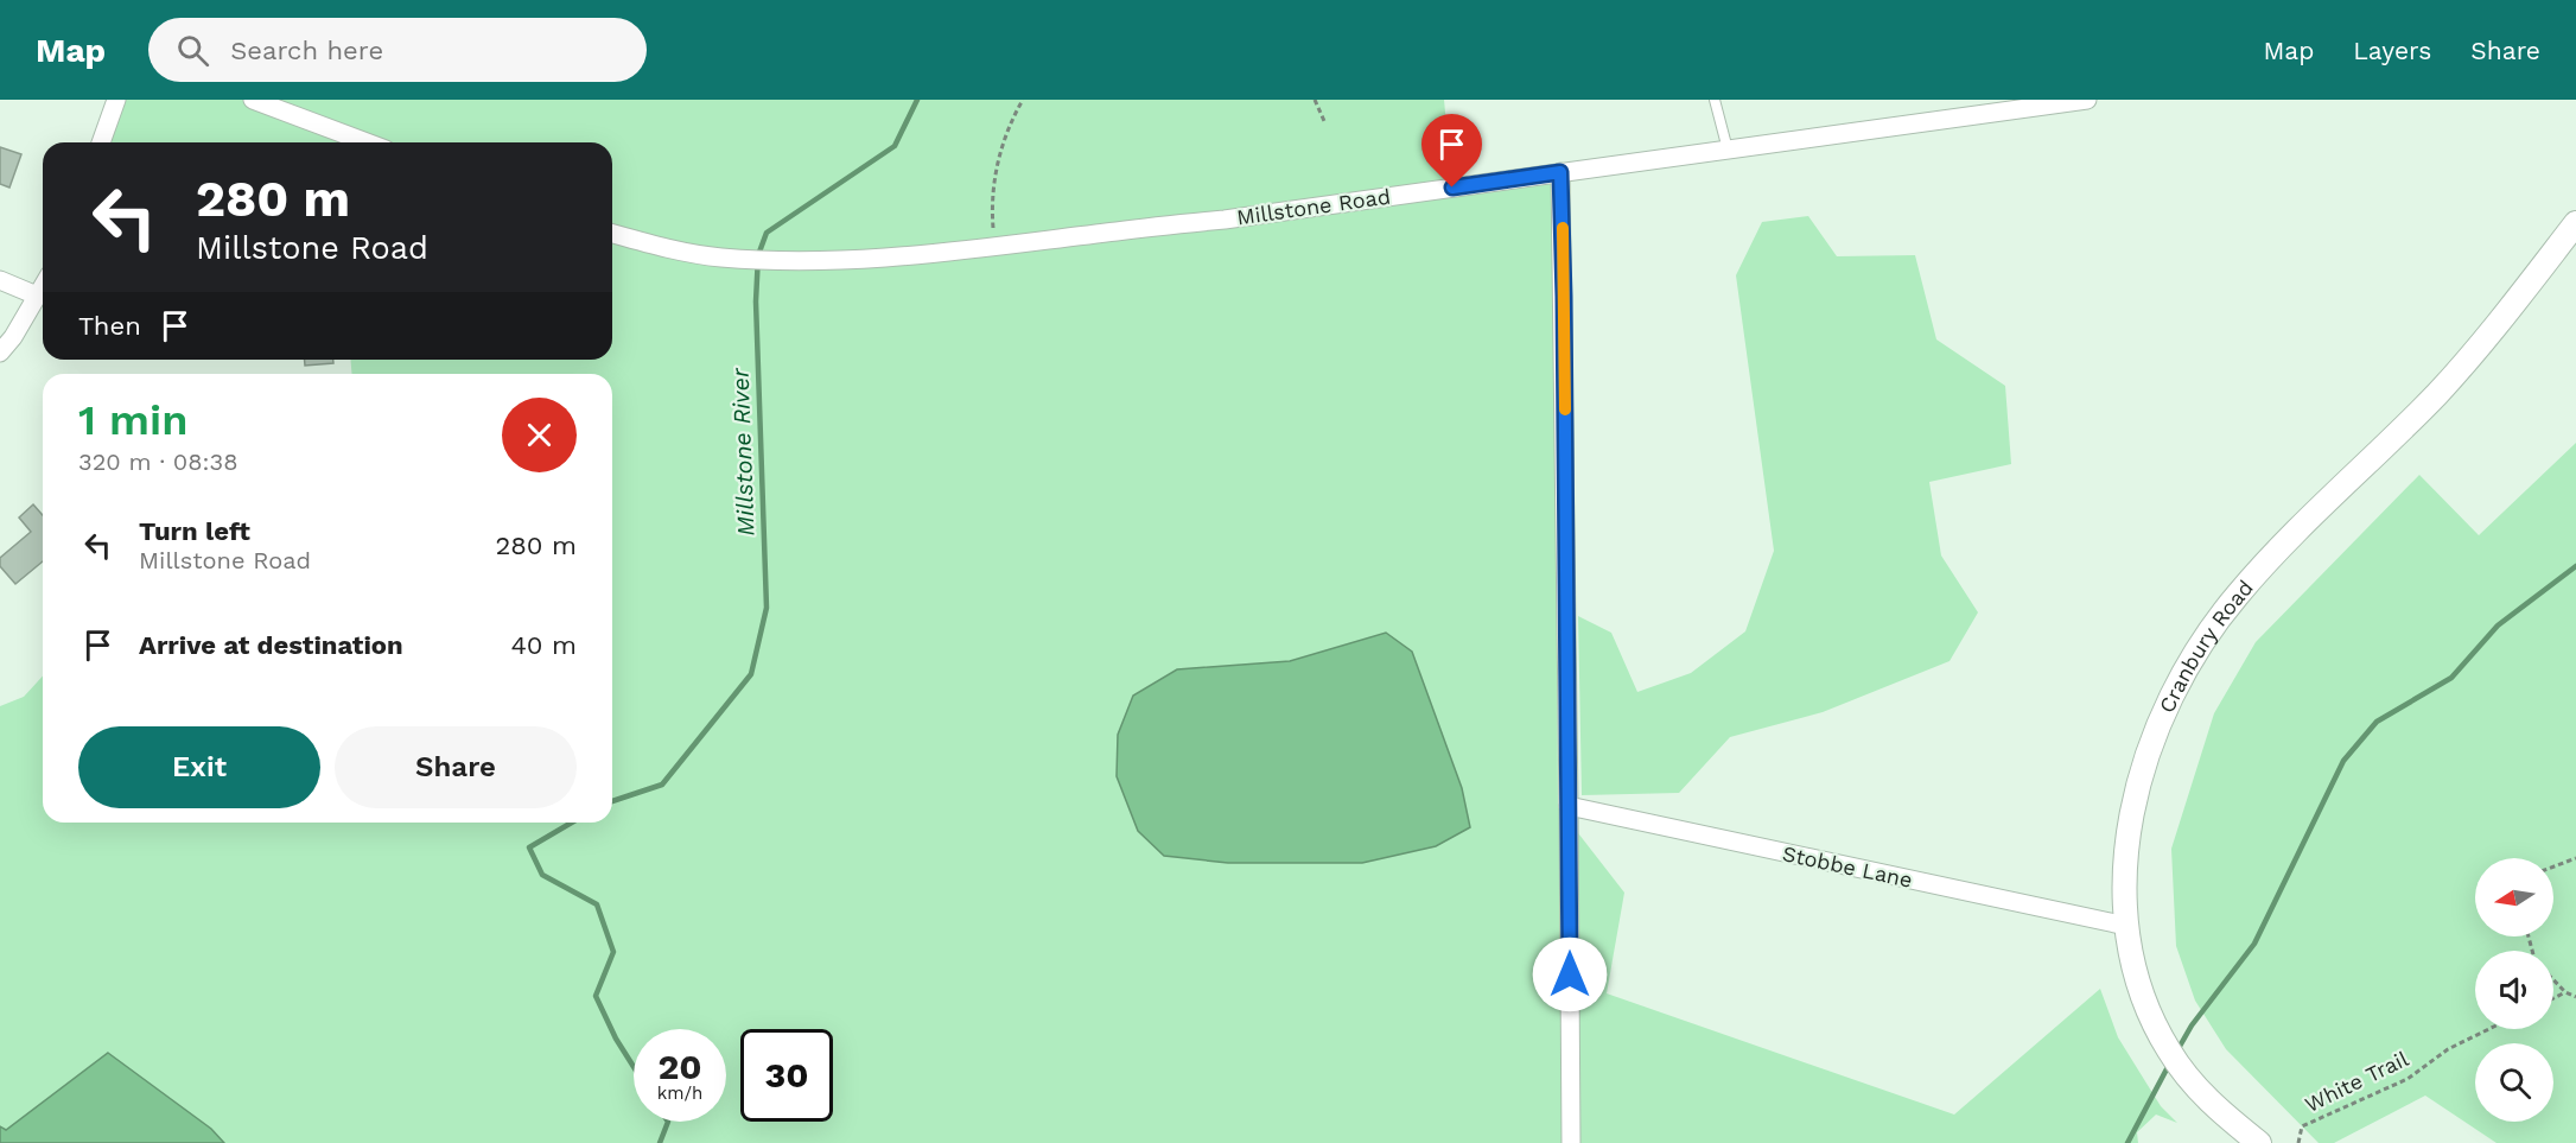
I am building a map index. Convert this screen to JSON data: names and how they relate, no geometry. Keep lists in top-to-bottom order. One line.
{"streets":{"street":["Millstone Road","Cranbury Road","Stobbe Lane"],"path":["White Trail"]},"crossings":[["Cranbury Road","Stobbe Lane"]],"water":["Millstone River"],"north":"left","page":{"header":"Map","search":"Search here","nav":["Map","Layers","Share"],"turn":["280 m","Millstone Road"],"then":"Then","heading":["1 min","320 m · 08:38"],"list":[{"name":"Turn left","note":"Millstone Road","value":"280 m"},{"name":"Arrive at destination","value":"40 m"}],"buttons":["Exit","Share"],"speed":"20 km/h","limit":"30"}}
